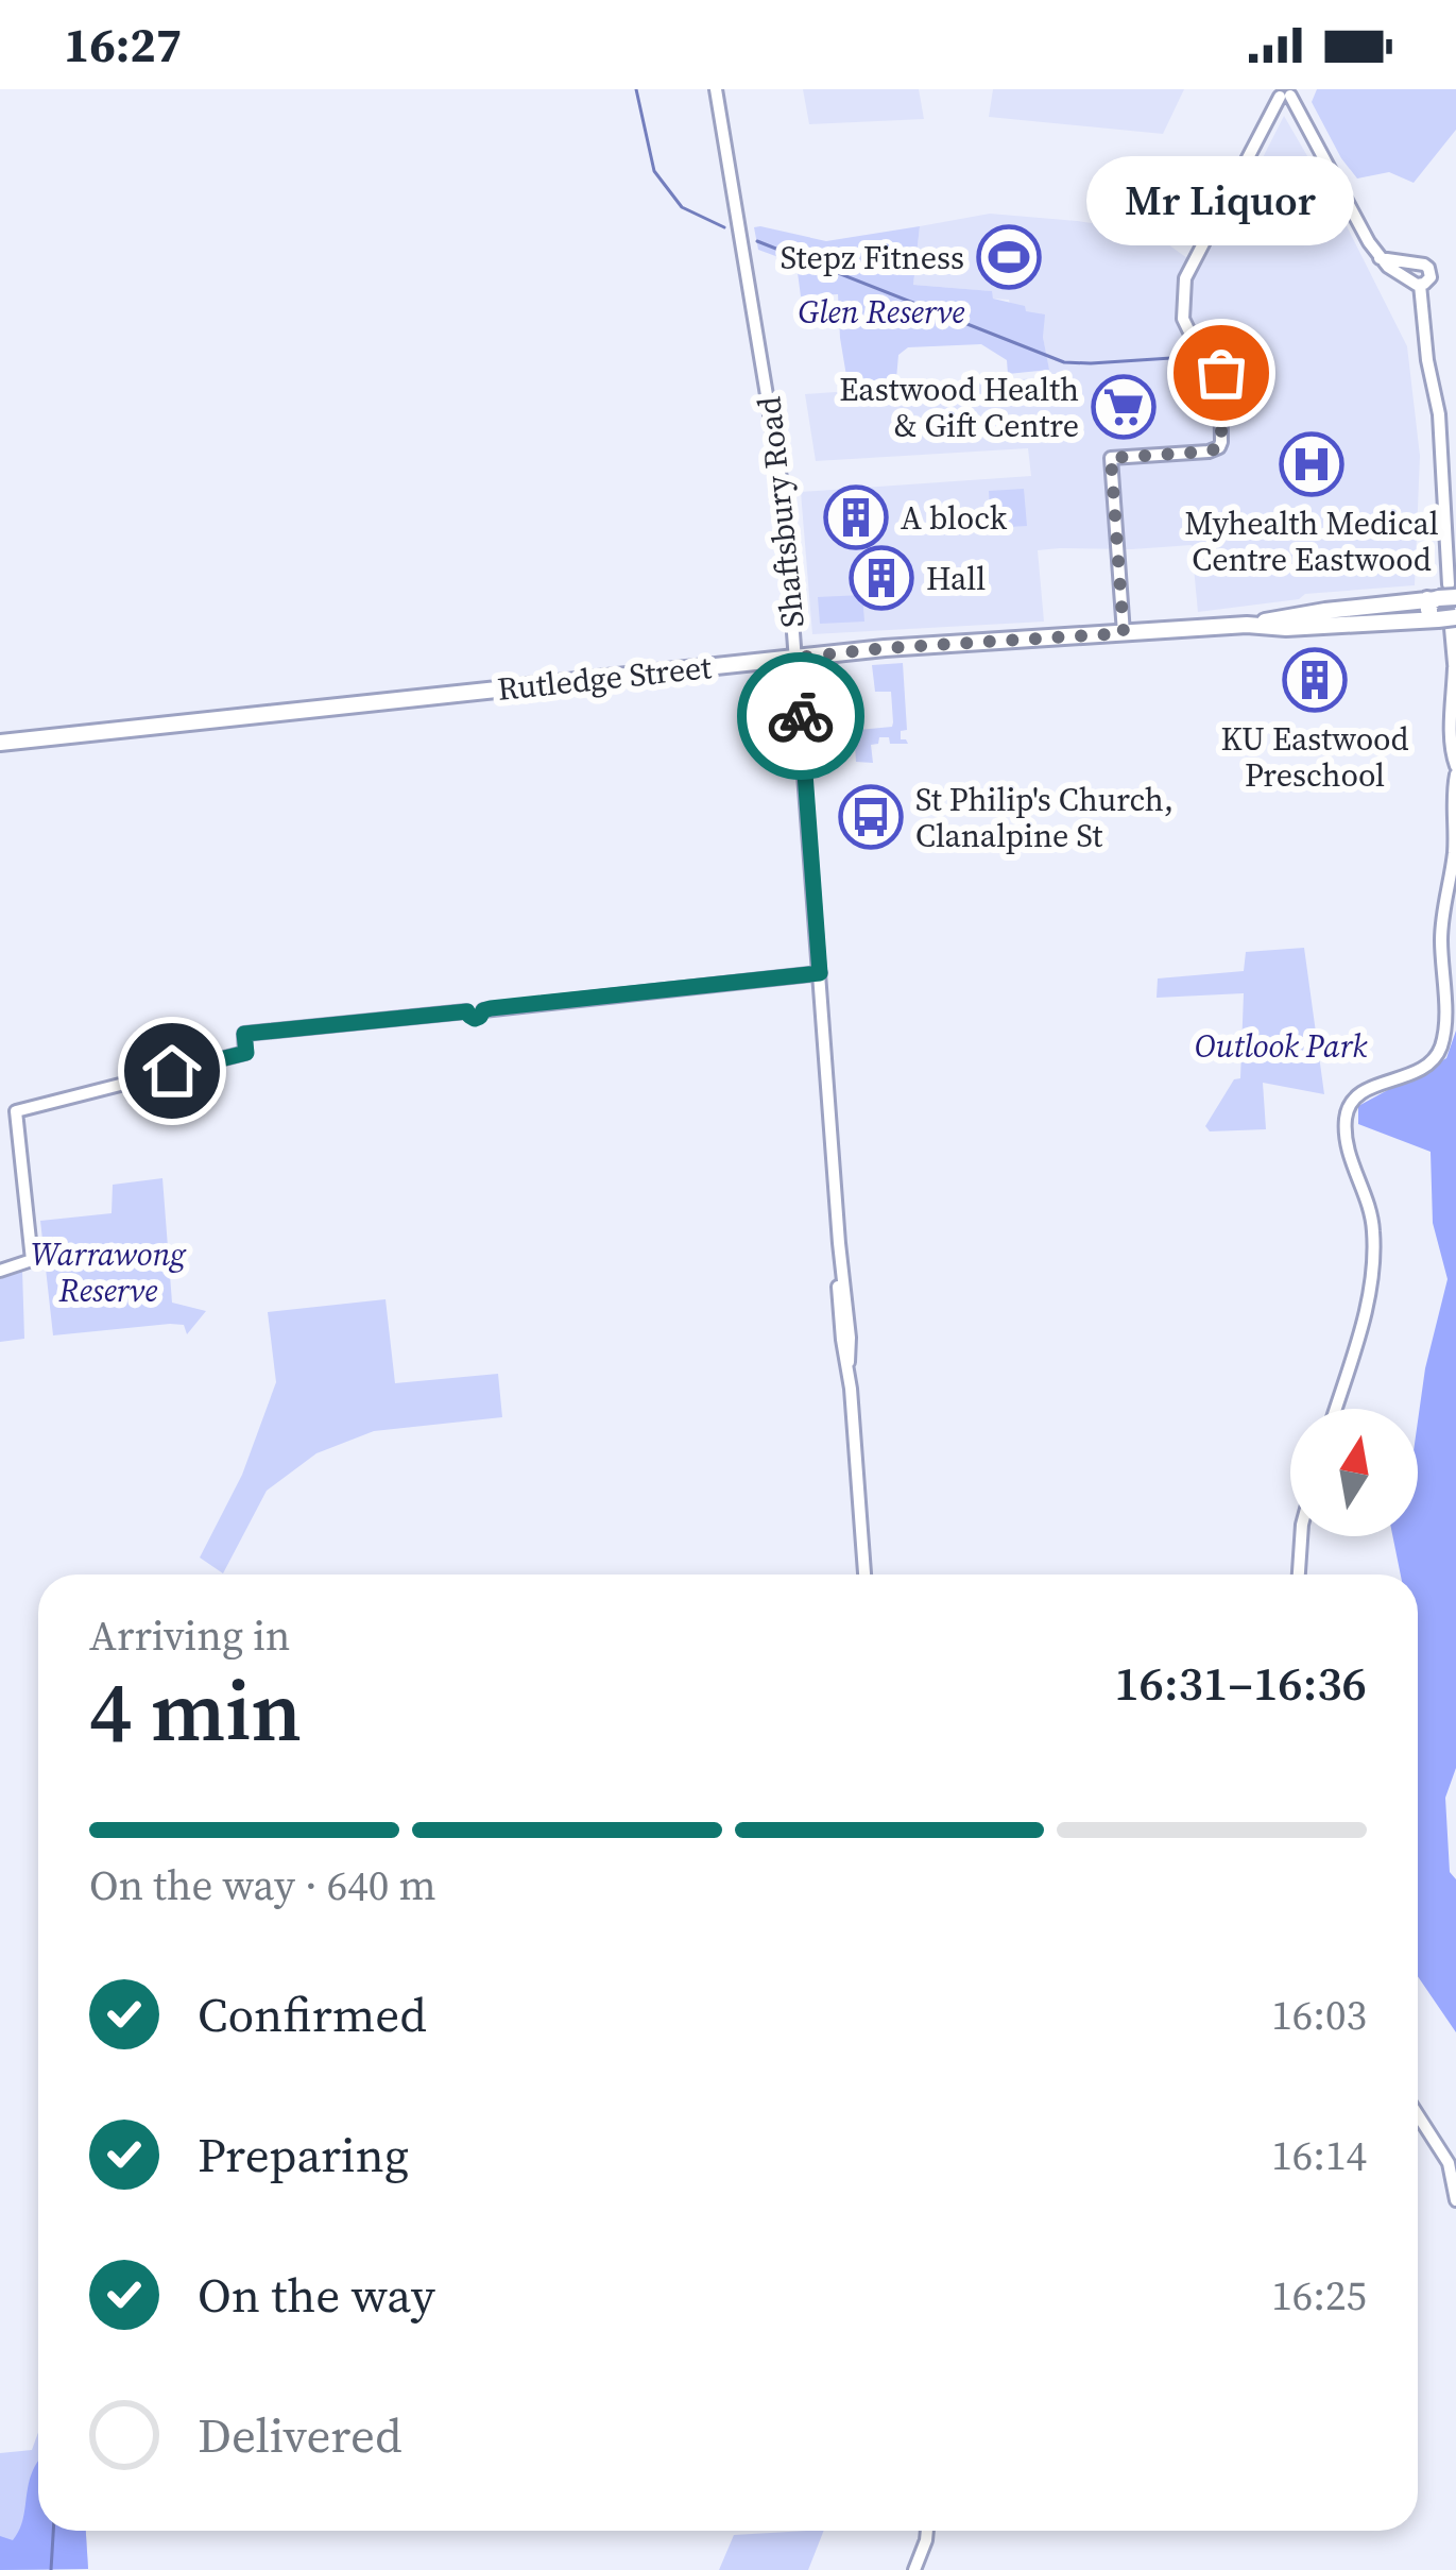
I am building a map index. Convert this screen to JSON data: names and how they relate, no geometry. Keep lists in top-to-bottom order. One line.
{"streets":{"main road":["Rutledge Street"],"street":["Shaftsbury Road"]},"crossings":[["Shaftsbury Road","Rutledge Street"]],"parks":["Glen Reserve","Outlook Park","Warrawong Reserve"],"places":{"sports":["Stepz Fitness"],"other":["Mr Liquor"],"supermarket":["Eastwood Health & Gift Centre"],"hospital":["Myhealth Medical Centre Eastwood"],"building":["A block","Hall","KU Eastwood Preschool"],"bus stop":["St Philip's Church, Clanalpine St"]},"north":"top","page":{"status":"16:27","bubble":"Mr Liquor","heading":["4 min","Arriving in","16:31–16:36"],"bar":"On the way · 640 m","list":[["Confirmed","16:03"],["Preparing","16:14"],["On the way","16:25"],"Delivered"]}}
